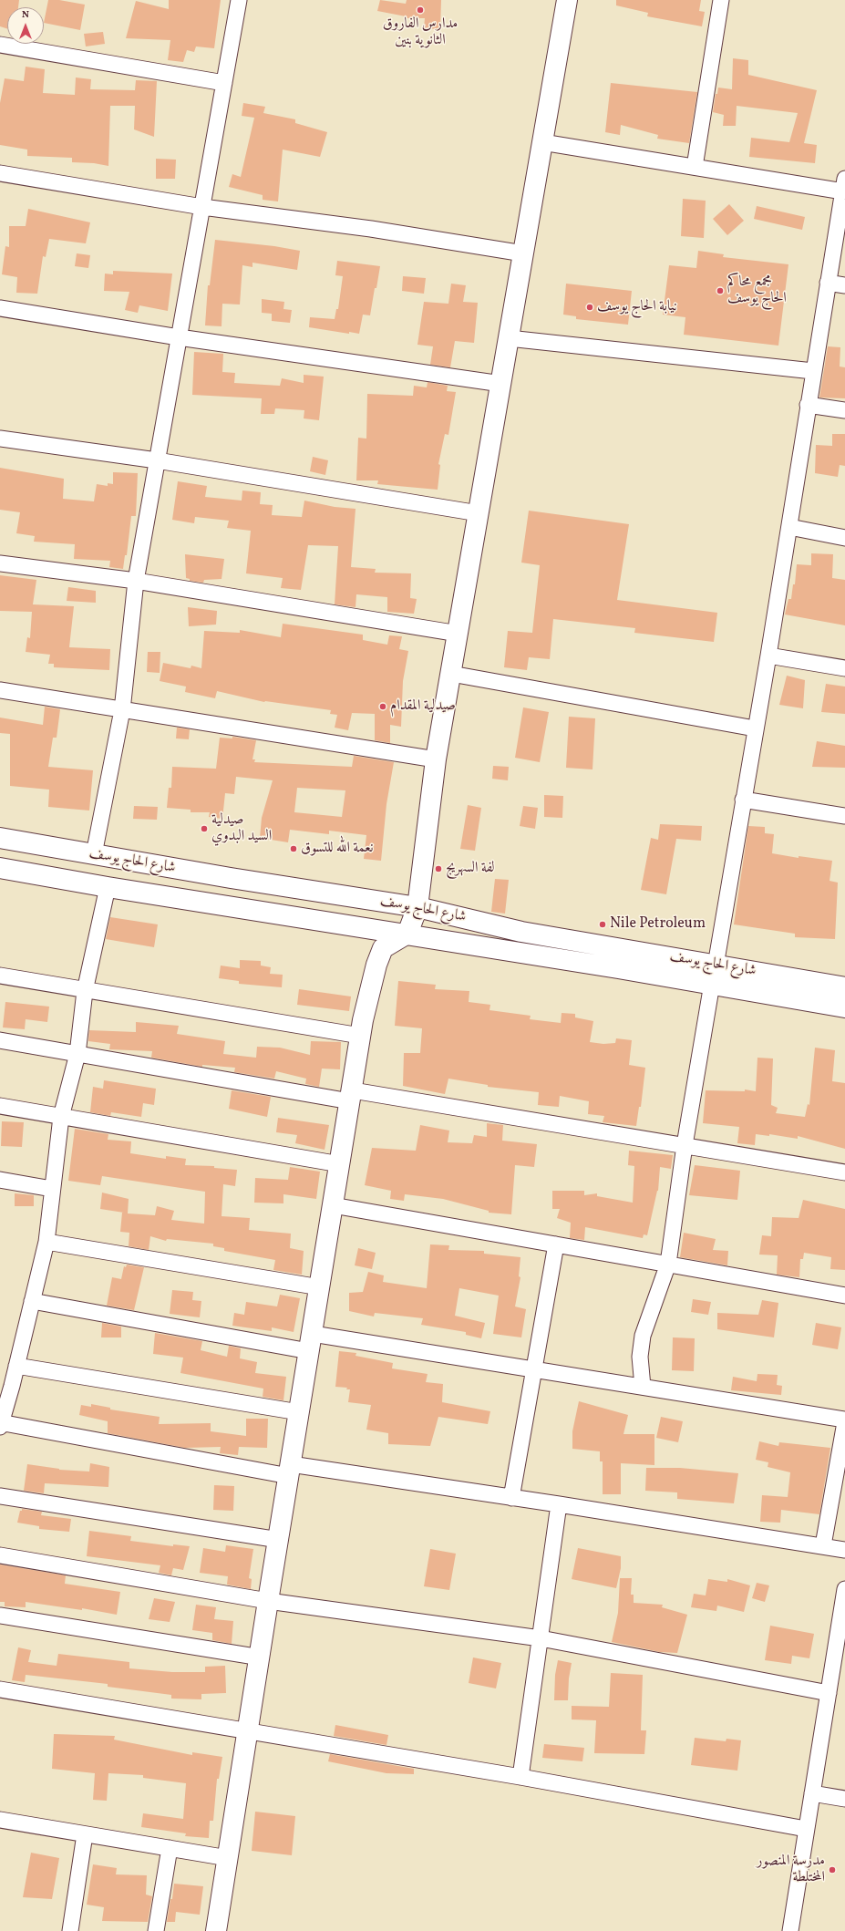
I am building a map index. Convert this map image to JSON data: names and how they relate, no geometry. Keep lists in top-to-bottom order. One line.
{"streets":{"street":["شارع الحاج يوسف"]},"places":["مدارس الفاروق الثانوية بنين","مجمع محاكم الحاج يوسف","نيابة الحاج يوسف","صيدلية المقدام","صيدلية السيد البدوي","نعمة الله للتسوق","لفة السهريج","Nile Petroleum","مدرسة المنصور المختلطة"],"north":"top"}
